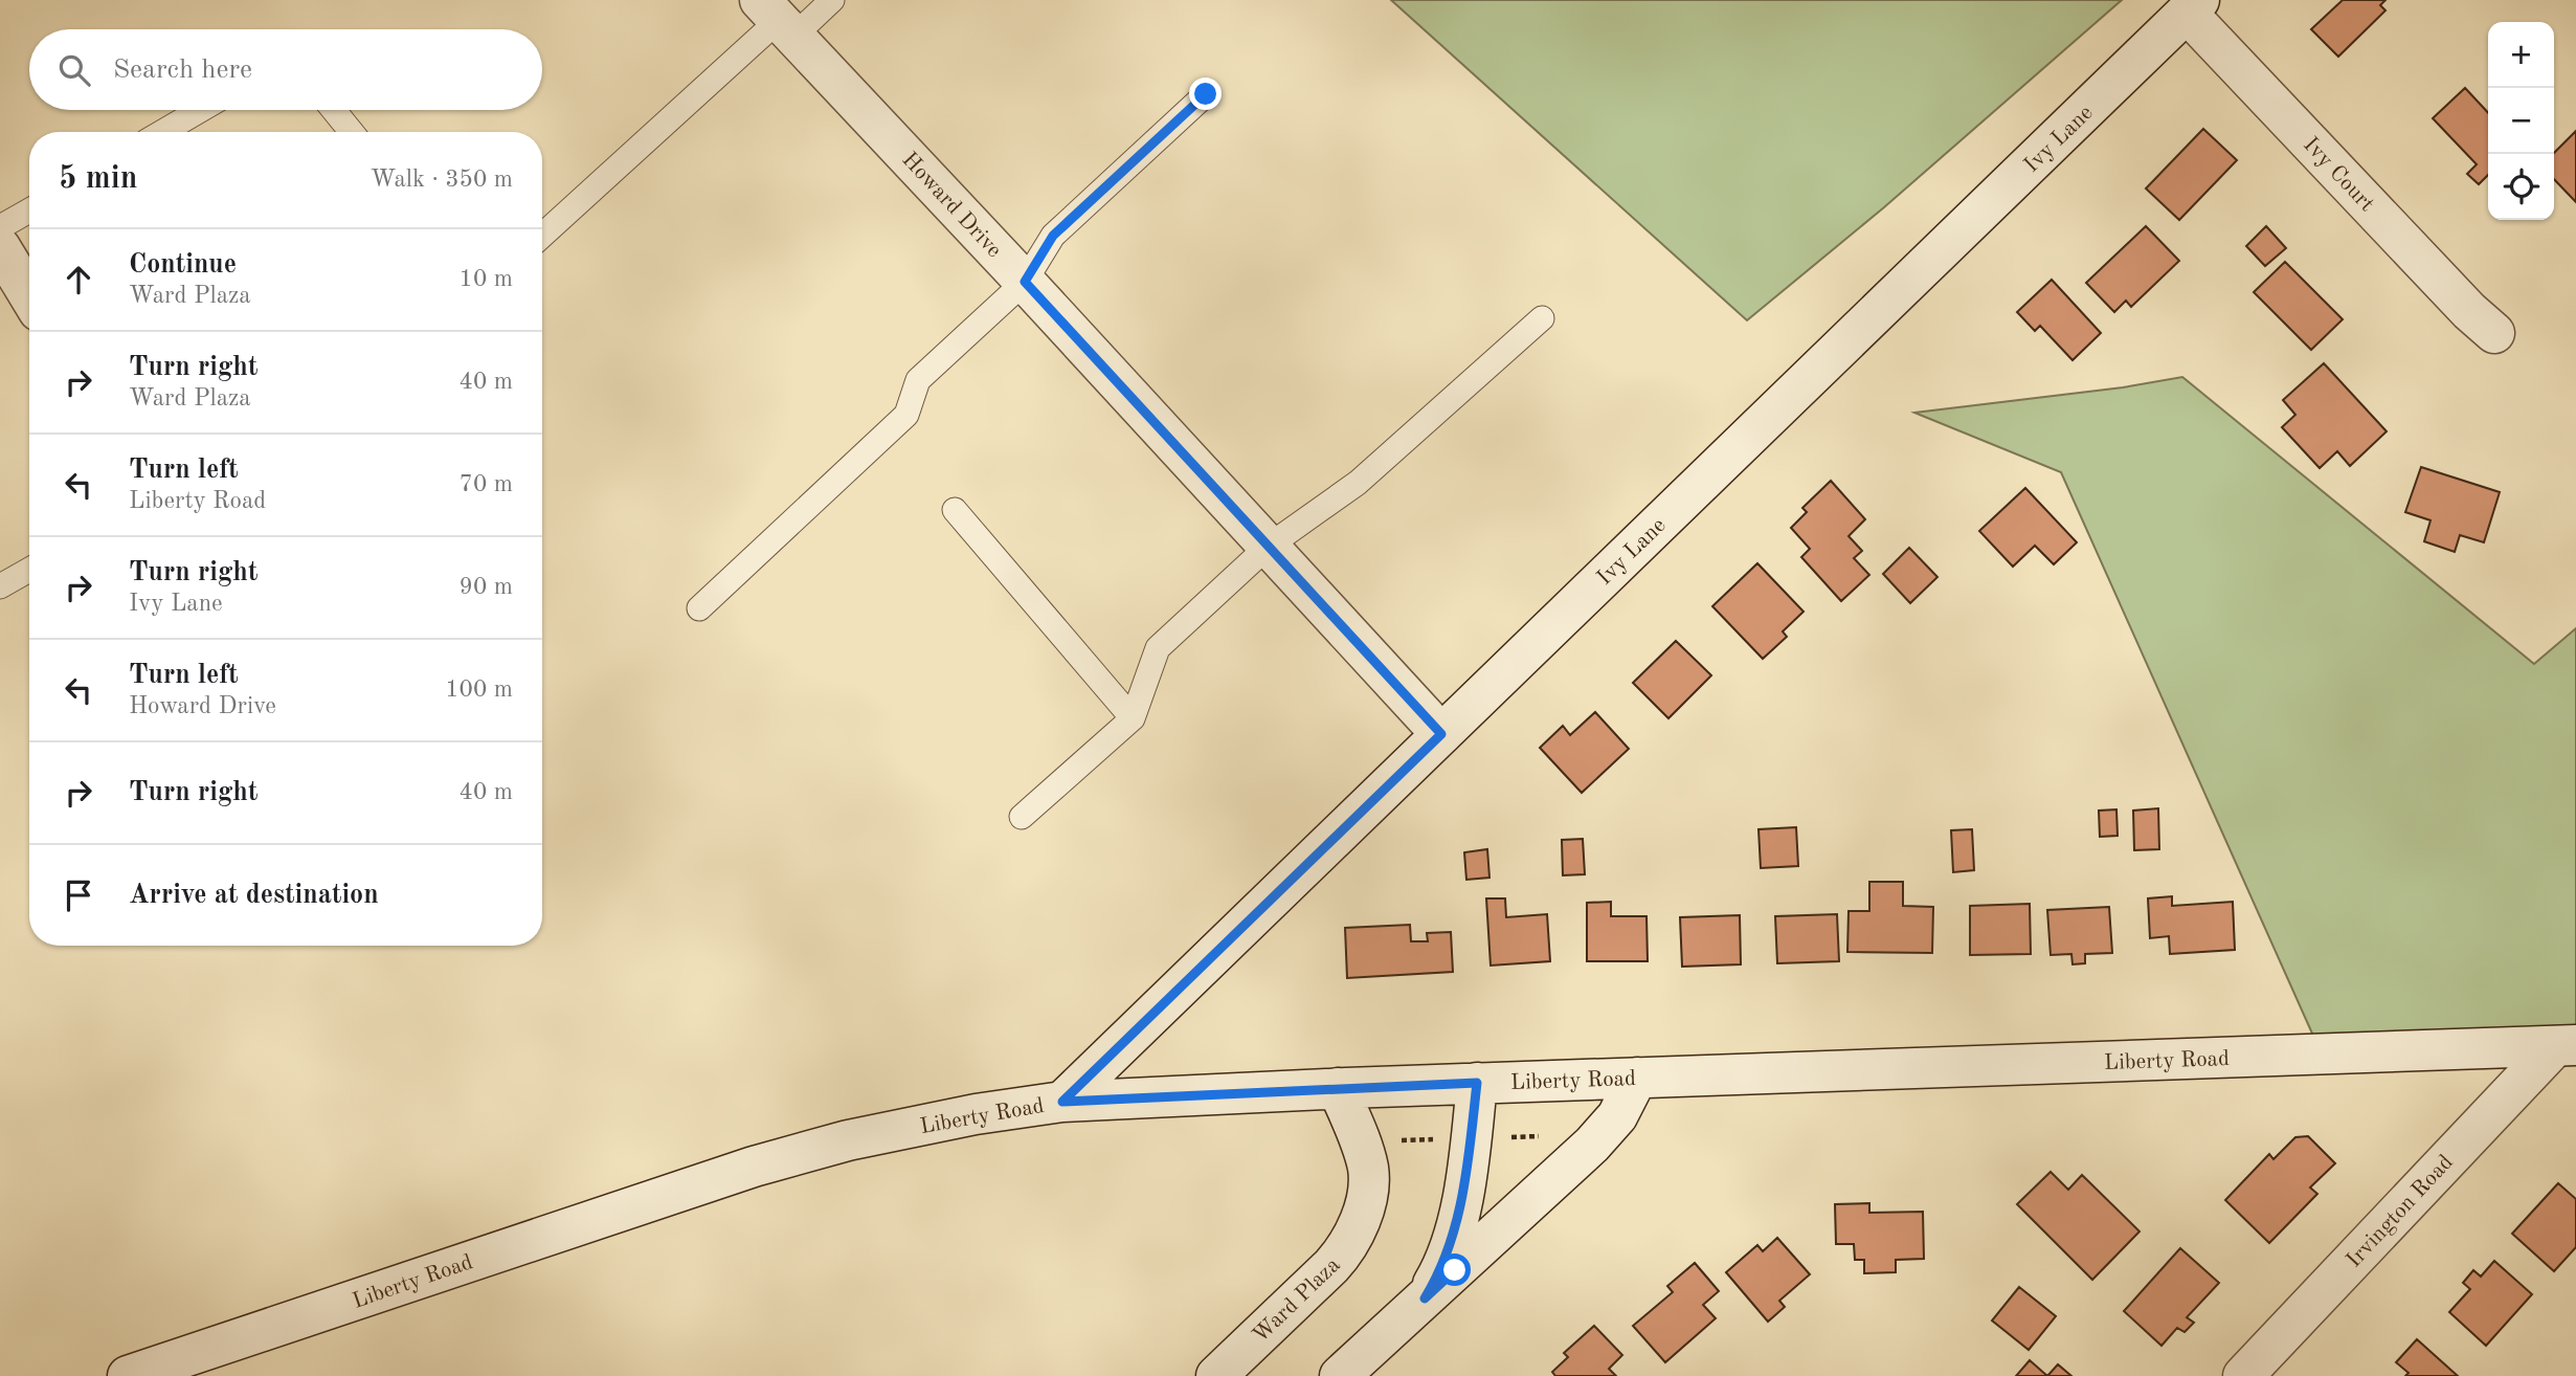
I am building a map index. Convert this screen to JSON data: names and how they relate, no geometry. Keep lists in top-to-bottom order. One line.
{"streets":{"street":["Ivy Lane","Ivy Court","Howard Drive","Liberty Road","Irvington Road","Ward Plaza"]},"crossings":[["Ivy Lane","Ivy Court"],["Ivy Lane","Howard Drive"],["Ivy Lane","Liberty Road"],["Liberty Road","Irvington Road"],["Liberty Road","Ward Plaza"]],"page":{"map_buttons":["+","−"],"search":"Search here","heading":["5 min","Walk · 350 m"],"list":[["Continue","Ward Plaza","10 m"],["Turn right","Ward Plaza","40 m"],["Turn left","Liberty Road","70 m"],["Turn right","Ivy Lane","90 m"],["Turn left","Howard Drive","100 m"],["Turn right","40 m"],"Arrive at destination"]}}
